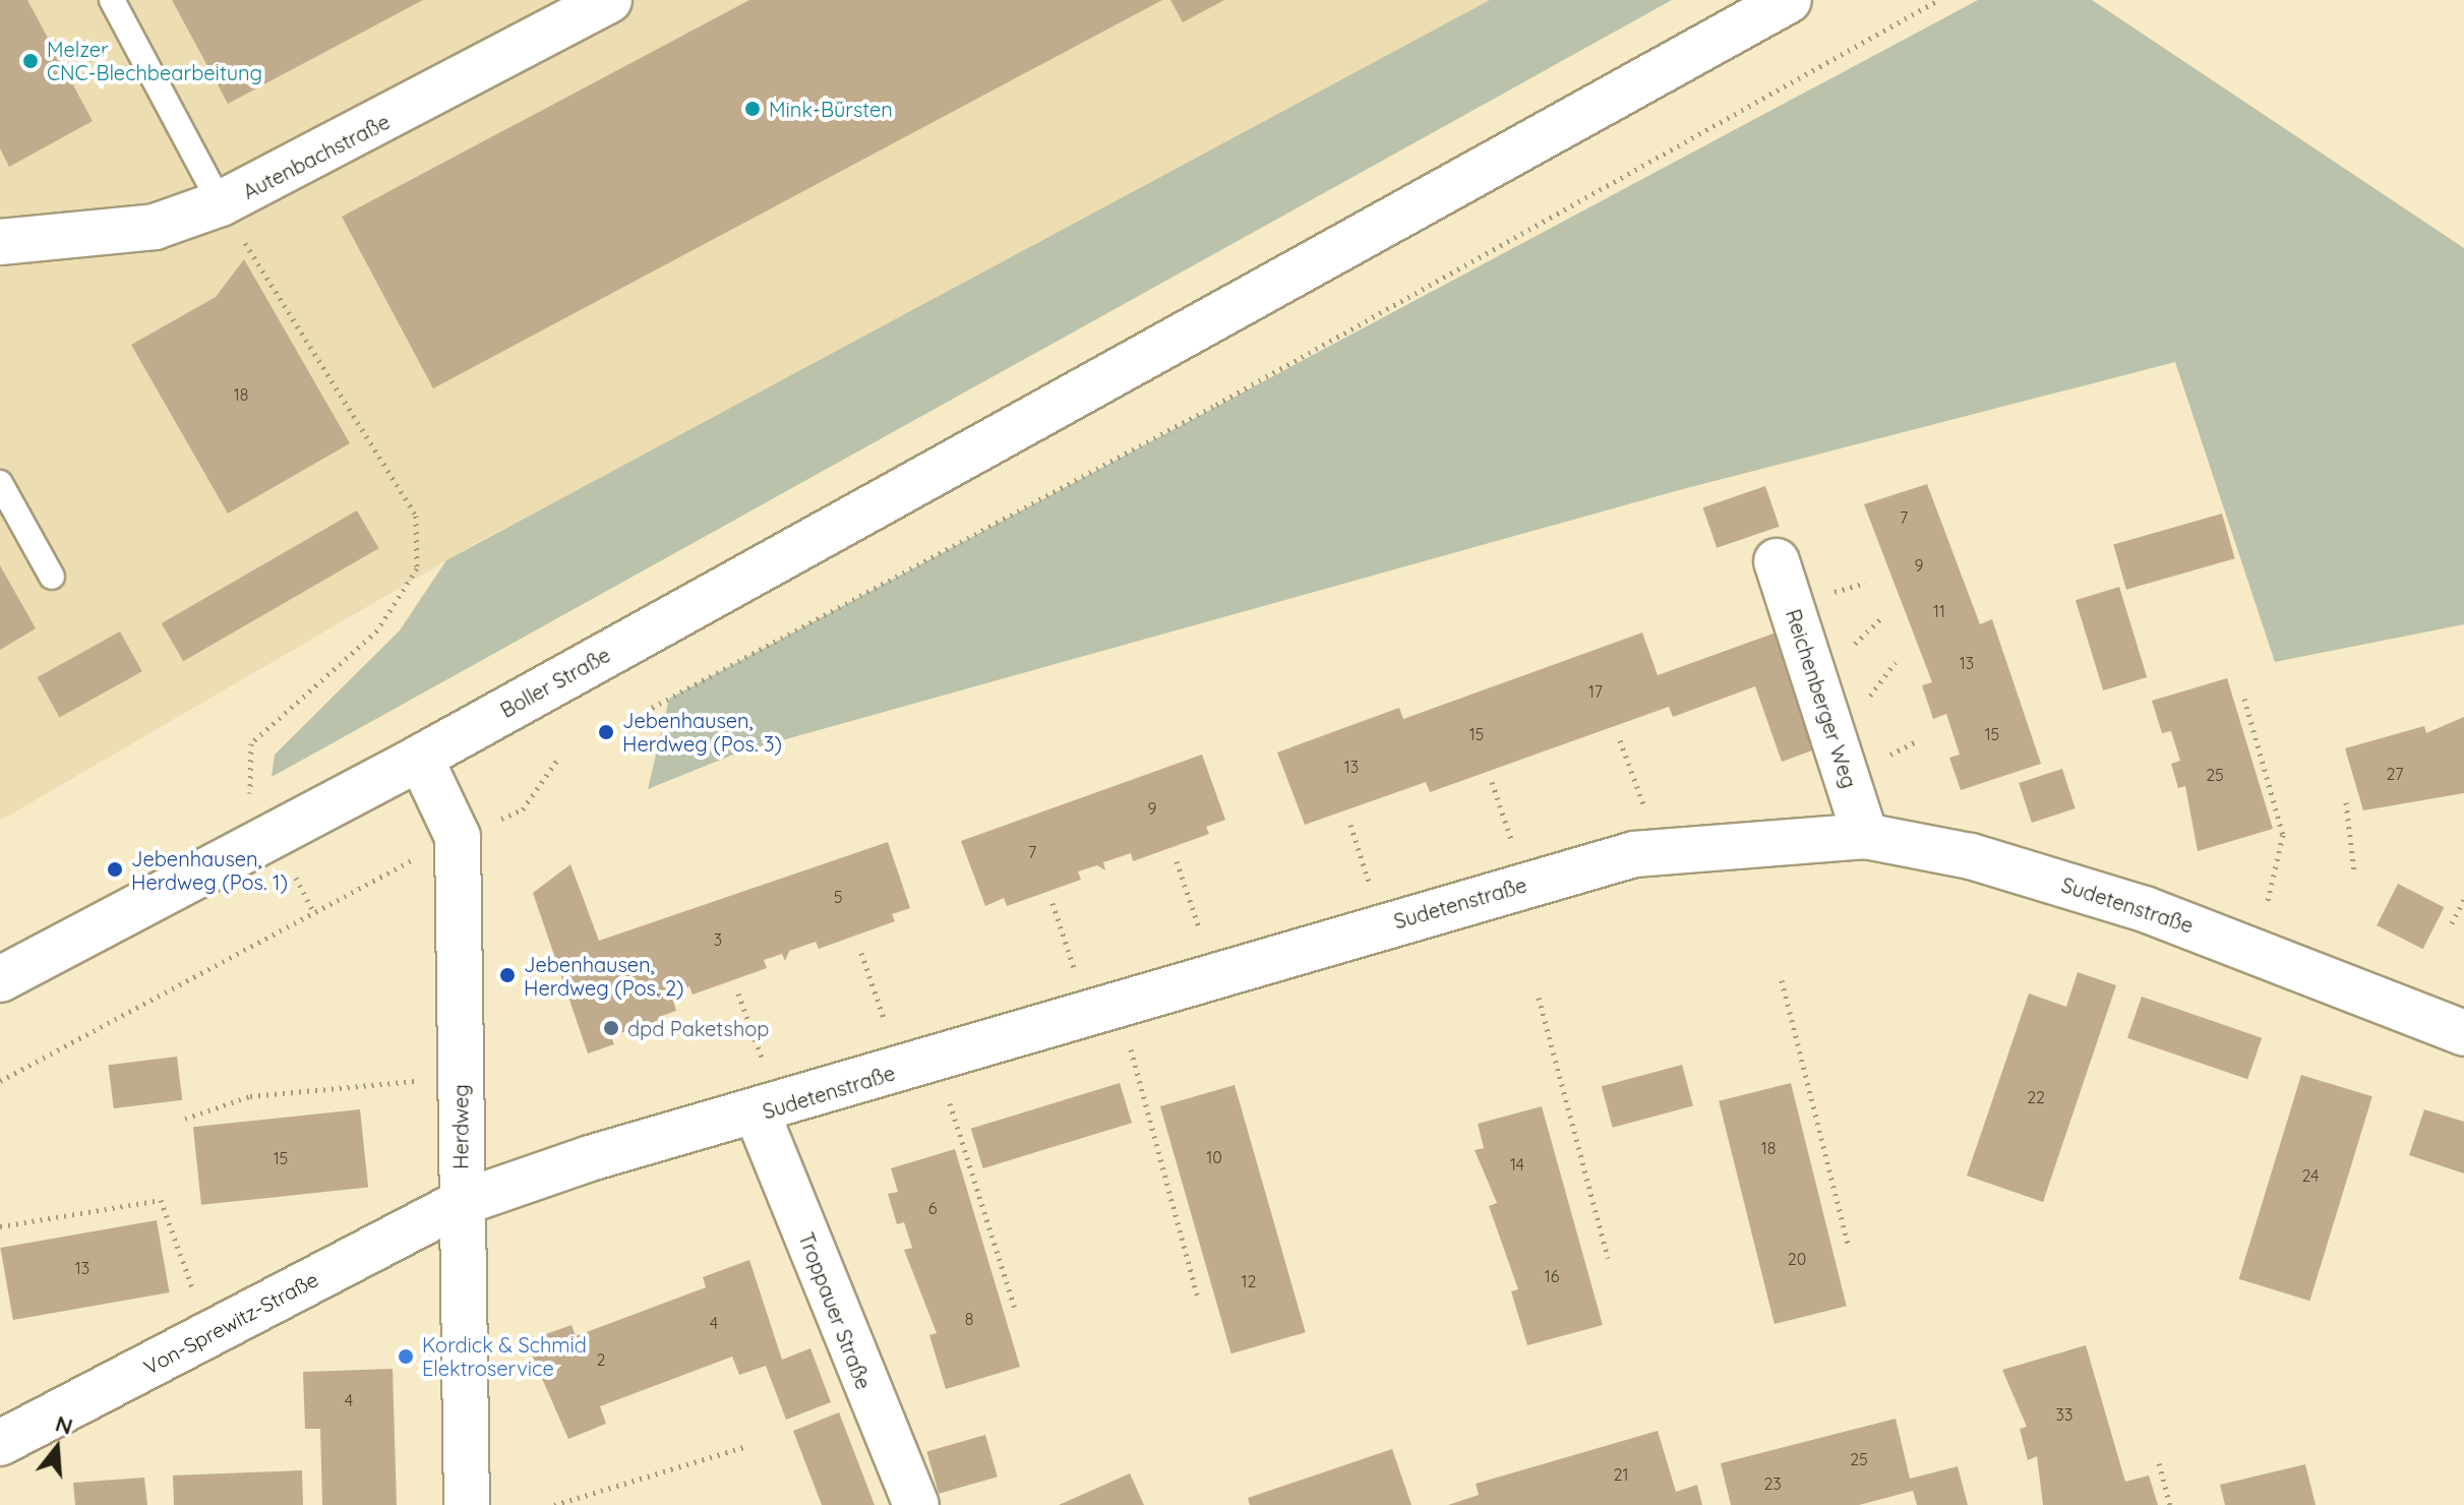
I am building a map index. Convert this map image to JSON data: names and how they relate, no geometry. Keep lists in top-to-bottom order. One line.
{"streets":{"street":["Autenbachstraße","Boller Straße","Reichenberger Weg","Sudetenstraße","Herdweg","Troppauer Straße","Von-Sprewitz-Straße"]},"crossings":[["Boller Straße","Herdweg"],["Reichenberger Weg","Sudetenstraße"],["Sudetenstraße","Herdweg"],["Sudetenstraße","Troppauer Straße"],["Sudetenstraße","Von-Sprewitz-Straße"],["Herdweg","Von-Sprewitz-Straße"]],"places":["Melzer CNC-Blechbearbeitung","Mink-Bürsten","Jebenhausen, Herdweg (Pos. 3)","Jebenhausen, Herdweg (Pos. 1)","Jebenhausen, Herdweg (Pos. 2)","dpd Paketshop","Kordick & Schmid Elektroservice"],"house_numbers":["18","7","9","11","13","17","15","15","13","27","25","9","7","5","3","22","18","10","15","14","24","6","20","13","16","12","8","4","2","4","33","25","21","23"],"north":"top"}
